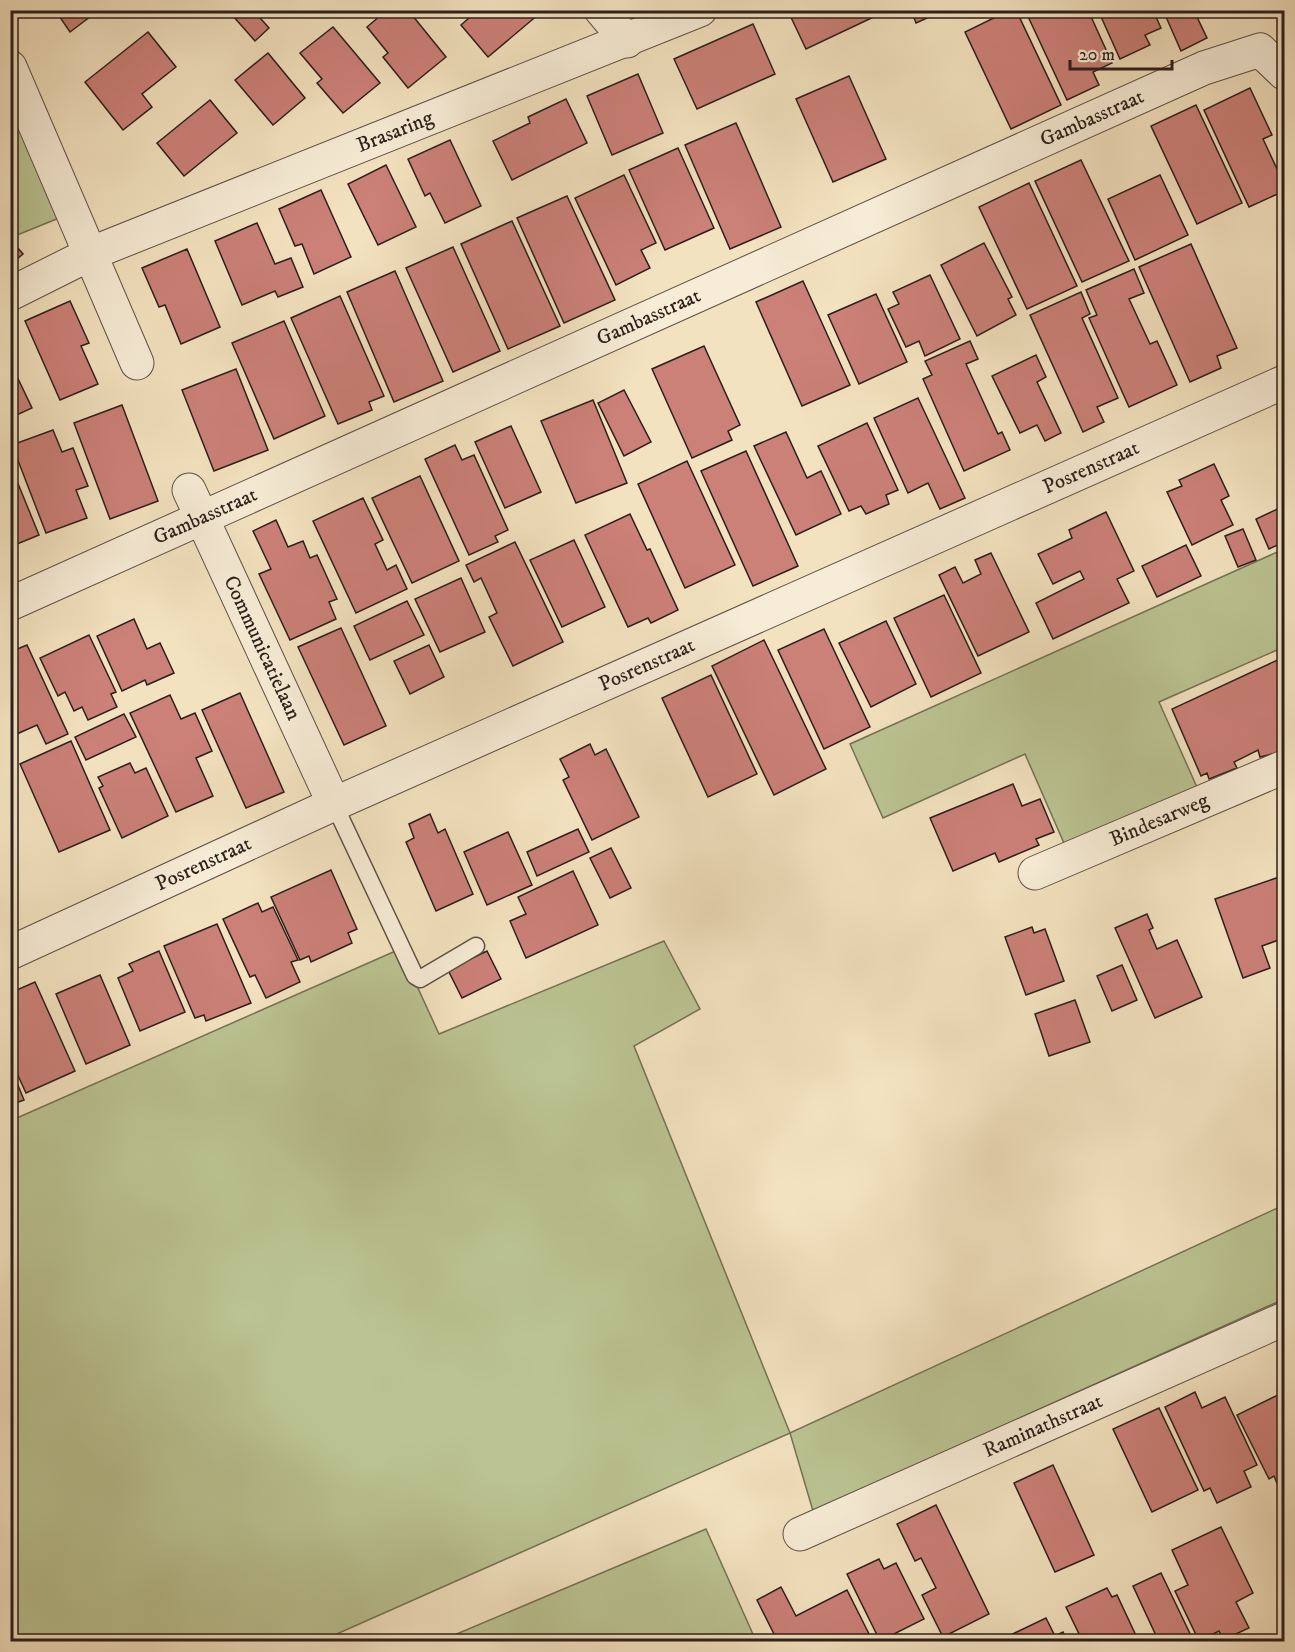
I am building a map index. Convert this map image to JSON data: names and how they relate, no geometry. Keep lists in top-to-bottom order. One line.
{"streets":{"street":["Gambasstraat","Brasaring","Posrenstraat","Communicatielaan","Bindesarweg","Raminathstraat"]},"crossings":[["Gambasstraat","Communicatielaan"],["Posrenstraat","Communicatielaan"]],"scale_bar":"20 m"}
